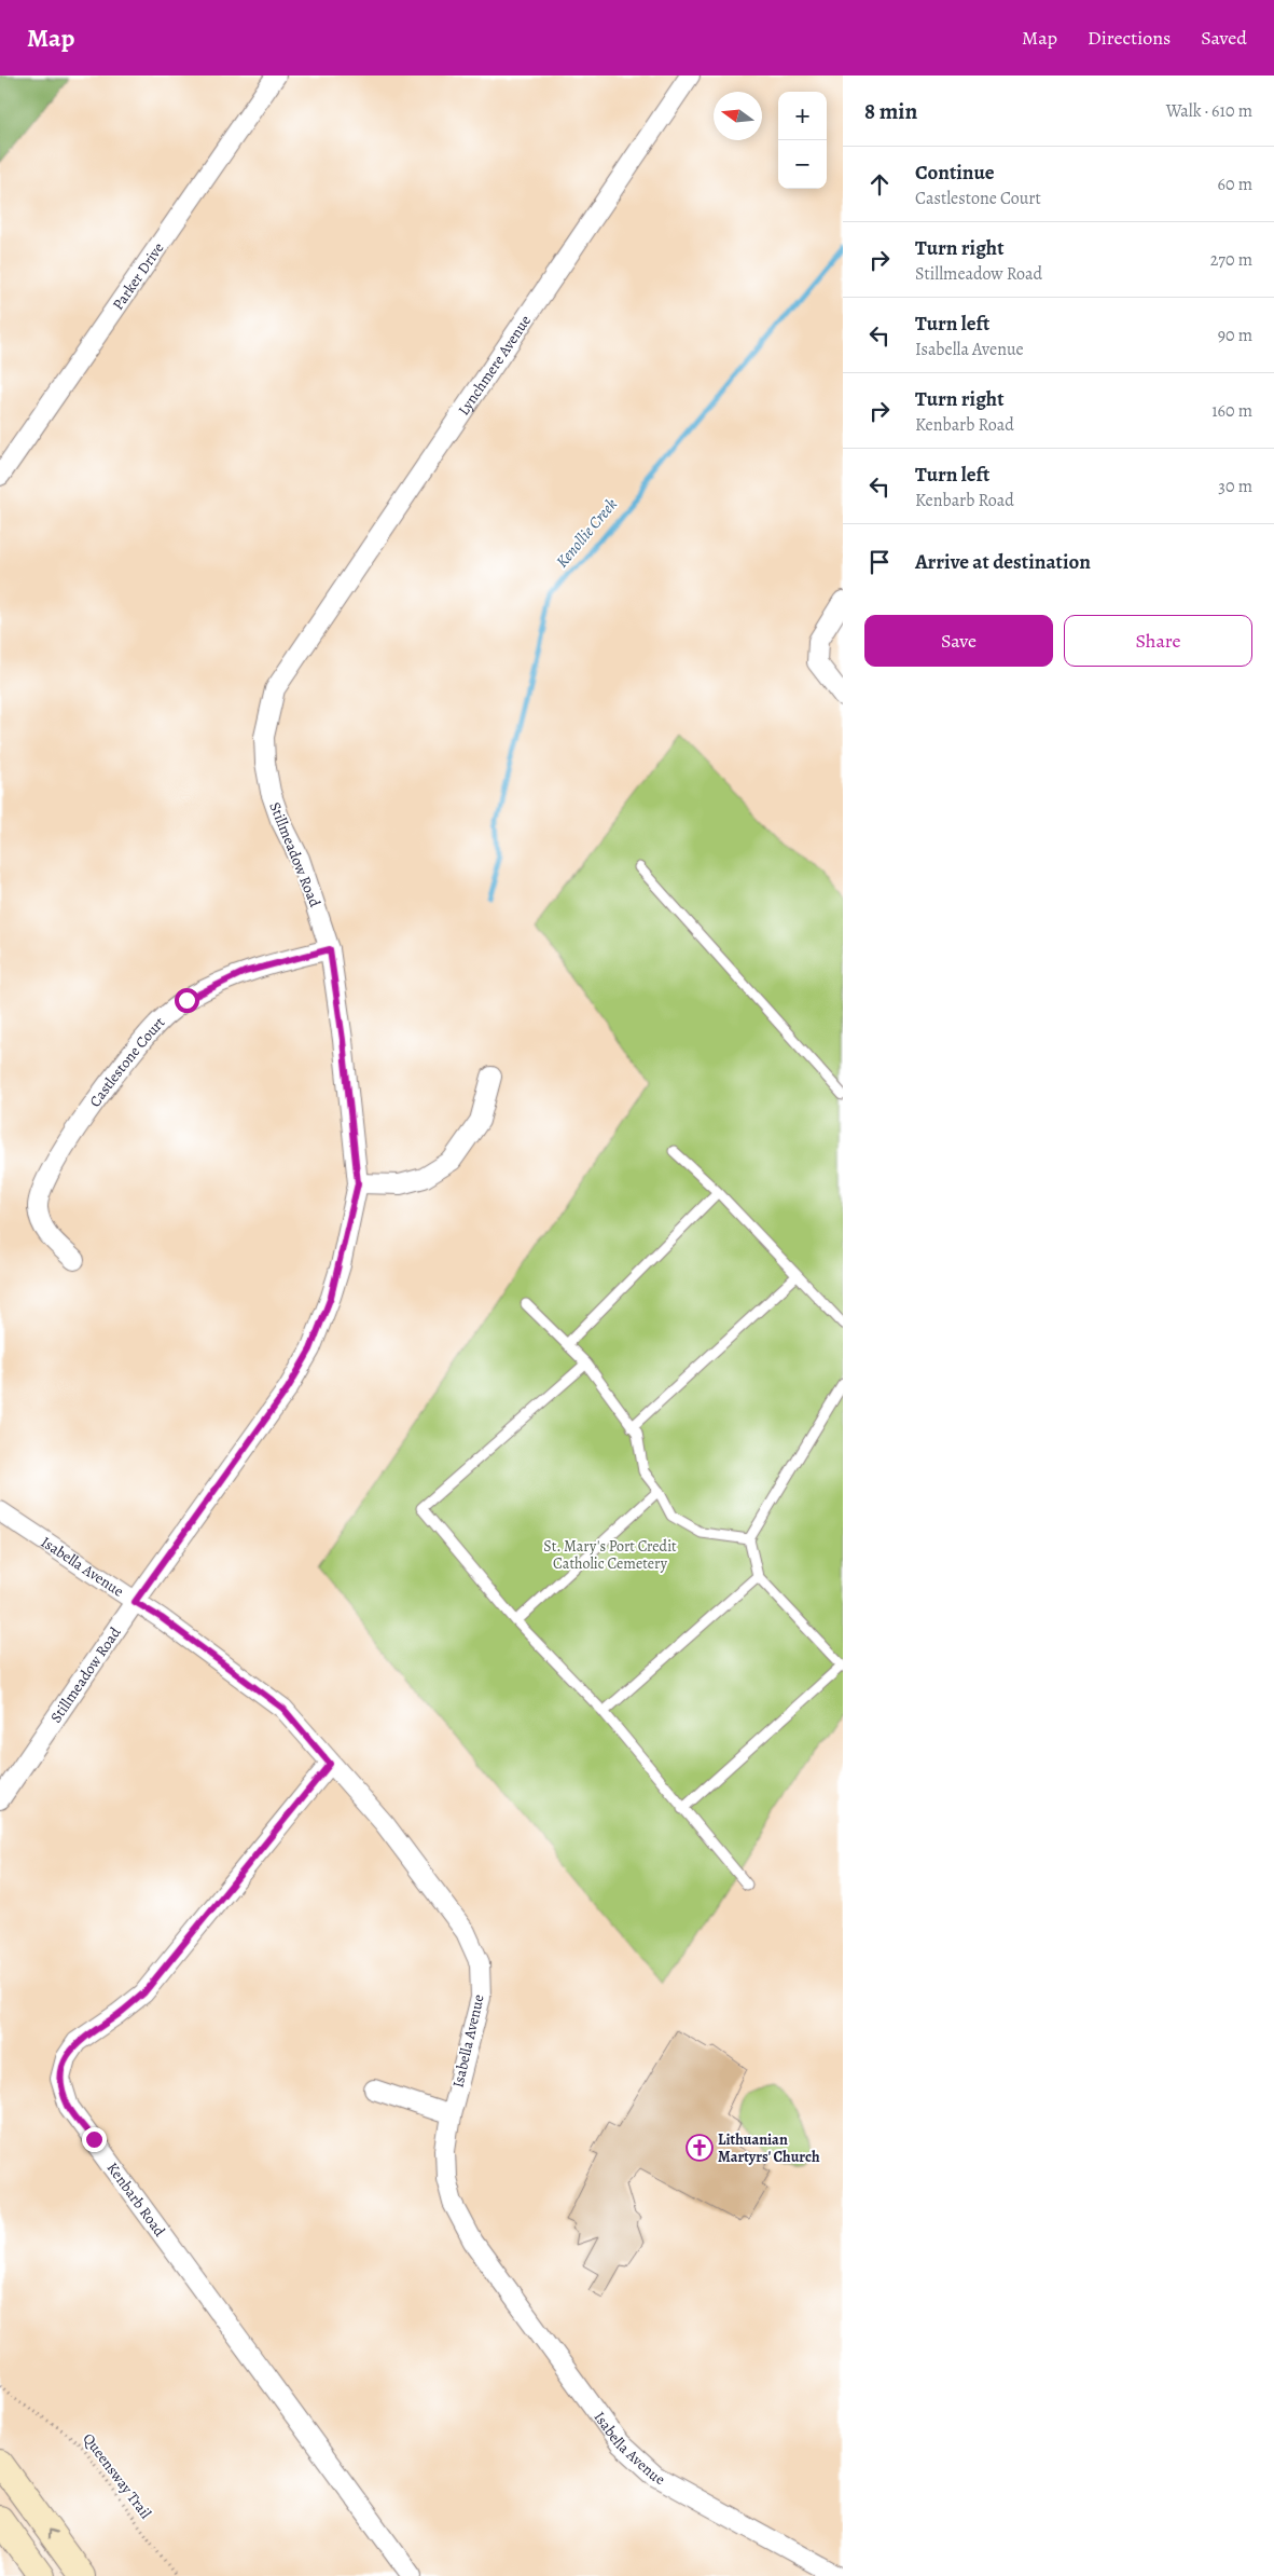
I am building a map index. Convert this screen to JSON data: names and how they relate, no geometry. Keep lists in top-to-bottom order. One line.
{"streets":{"street":["Parker Drive","Lynchmere Avenue","Stillmeadow Road","Castlestone Court","Isabella Avenue","Kenbarb Road"],"path":["Queensway Trail"]},"crossings":[["Lynchmere Avenue","Stillmeadow Road"],["Stillmeadow Road","Castlestone Court"],["Stillmeadow Road","Isabella Avenue"],["Isabella Avenue","Kenbarb Road"]],"water":["Kenollie Creek"],"parks":["St. Mary's Port Credit Catholic Cemetery"],"places":{"church":["Lithuanian Martyrs' Church"]},"north":"left","page":{"header":"Map","nav":["Map","Directions","Saved"],"heading":["8 min","Walk · 610 m"],"map_buttons":["+","−"],"list":[["Continue","Castlestone Court","60 m"],["Turn right","Stillmeadow Road","270 m"],["Turn left","Isabella Avenue","90 m"],["Turn right","Kenbarb Road","160 m"],["Turn left","Kenbarb Road","30 m"],"Arrive at destination"],"buttons":["Save","Share"]}}
